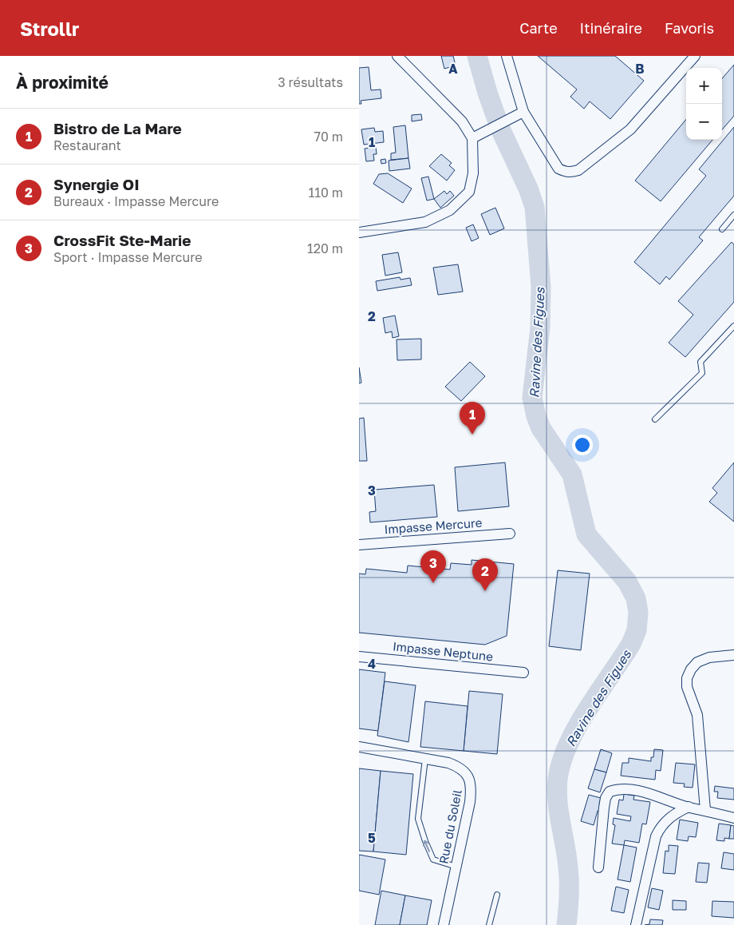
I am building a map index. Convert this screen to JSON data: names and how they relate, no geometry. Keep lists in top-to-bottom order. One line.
{"streets":{"street":["Impasse Mercure","Impasse Neptune","Rue du Soleil"]},"water":["Ravine des Figues"],"page":{"header":"Strollr","nav":["Carte","Itinéraire","Favoris"],"heading":["À proximité","3 résultats"],"map_buttons":["+","−"],"list":[{"mark":"1","name":"Bistro de La Mare","note":"Restaurant","value":"70 m"},{"mark":"2","name":"Synergie OI","note":"Bureaux · Impasse Mercure","value":"110 m"},{"mark":"3","name":"CrossFit Ste-Marie","note":"Sport · Impasse Mercure","value":"120 m"}],"pins":["1","3","2"]},"grid":{"columns":["A","B"],"rows":["1","2","3","4","5"]}}
